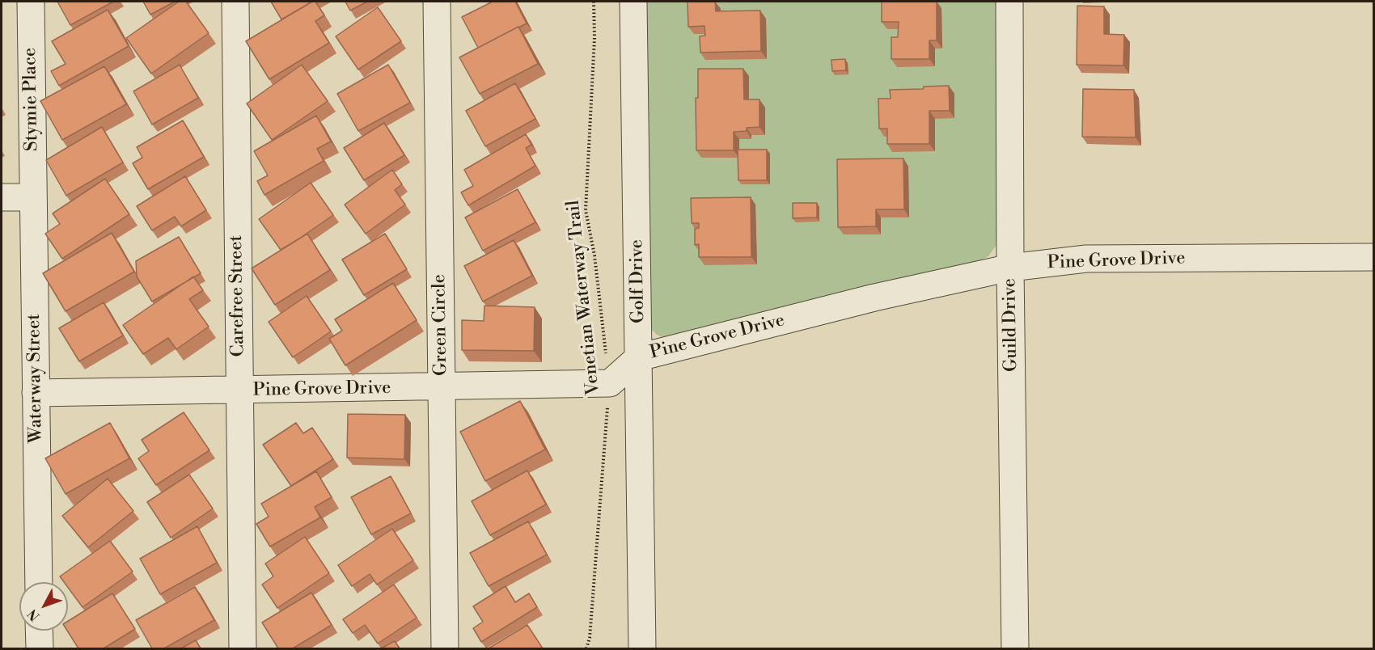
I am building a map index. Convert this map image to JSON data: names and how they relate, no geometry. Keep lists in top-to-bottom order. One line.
{"streets":{"street":["Stymie Place","Pine Grove Drive","Golf Drive","Carefree Street","Green Circle","Guild Drive","Waterway Street"],"path":["Venetian Waterway Trail"]},"crossings":[["Stymie Place","Waterway Street"],["Pine Grove Drive","Golf Drive"],["Pine Grove Drive","Carefree Street"],["Pine Grove Drive","Venetian Waterway Trail"],["Pine Grove Drive","Green Circle"],["Pine Grove Drive","Guild Drive"],["Pine Grove Drive","Waterway Street"]],"north":"bottom left"}
